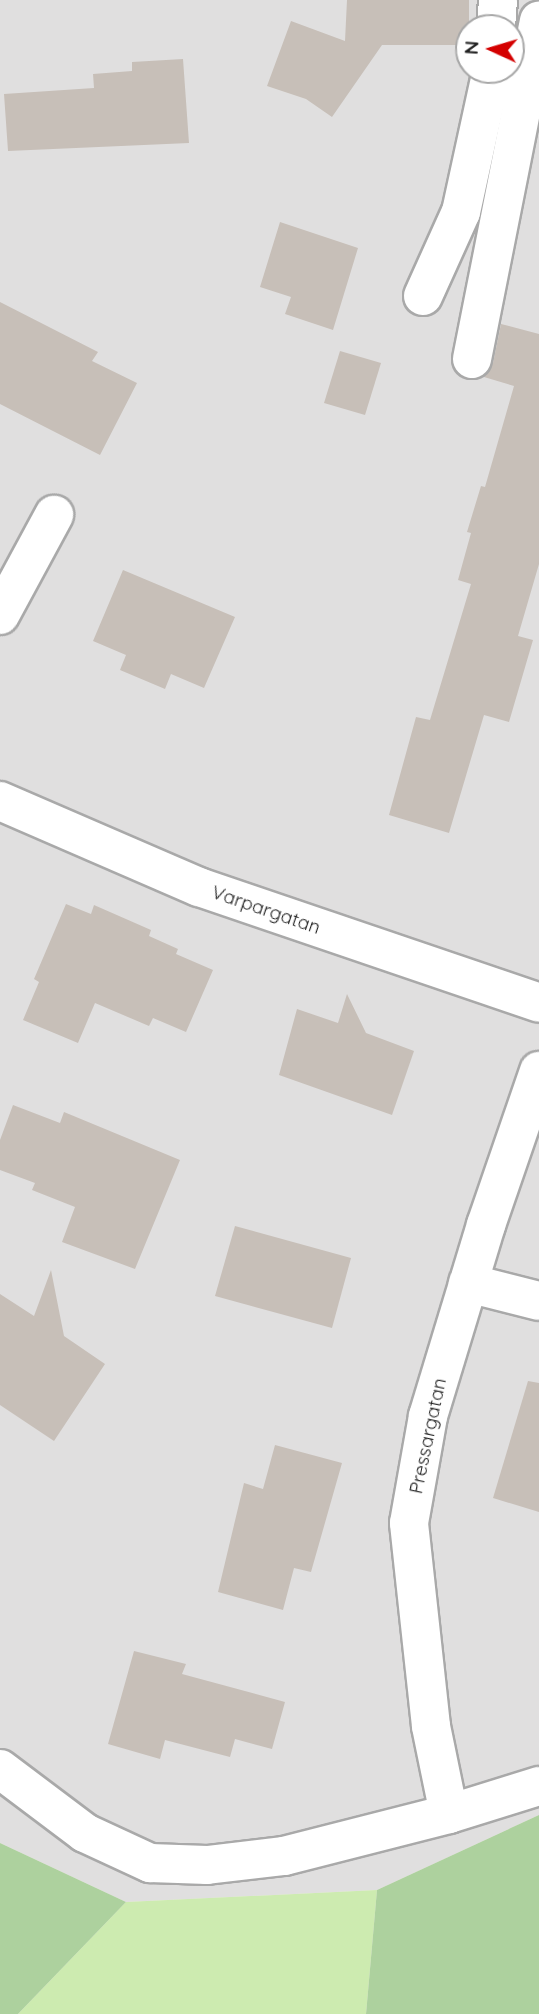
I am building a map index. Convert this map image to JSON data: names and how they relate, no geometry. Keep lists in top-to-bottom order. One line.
{"streets":{"street":["Varpargatan","Pressargatan"]},"north":"left"}
